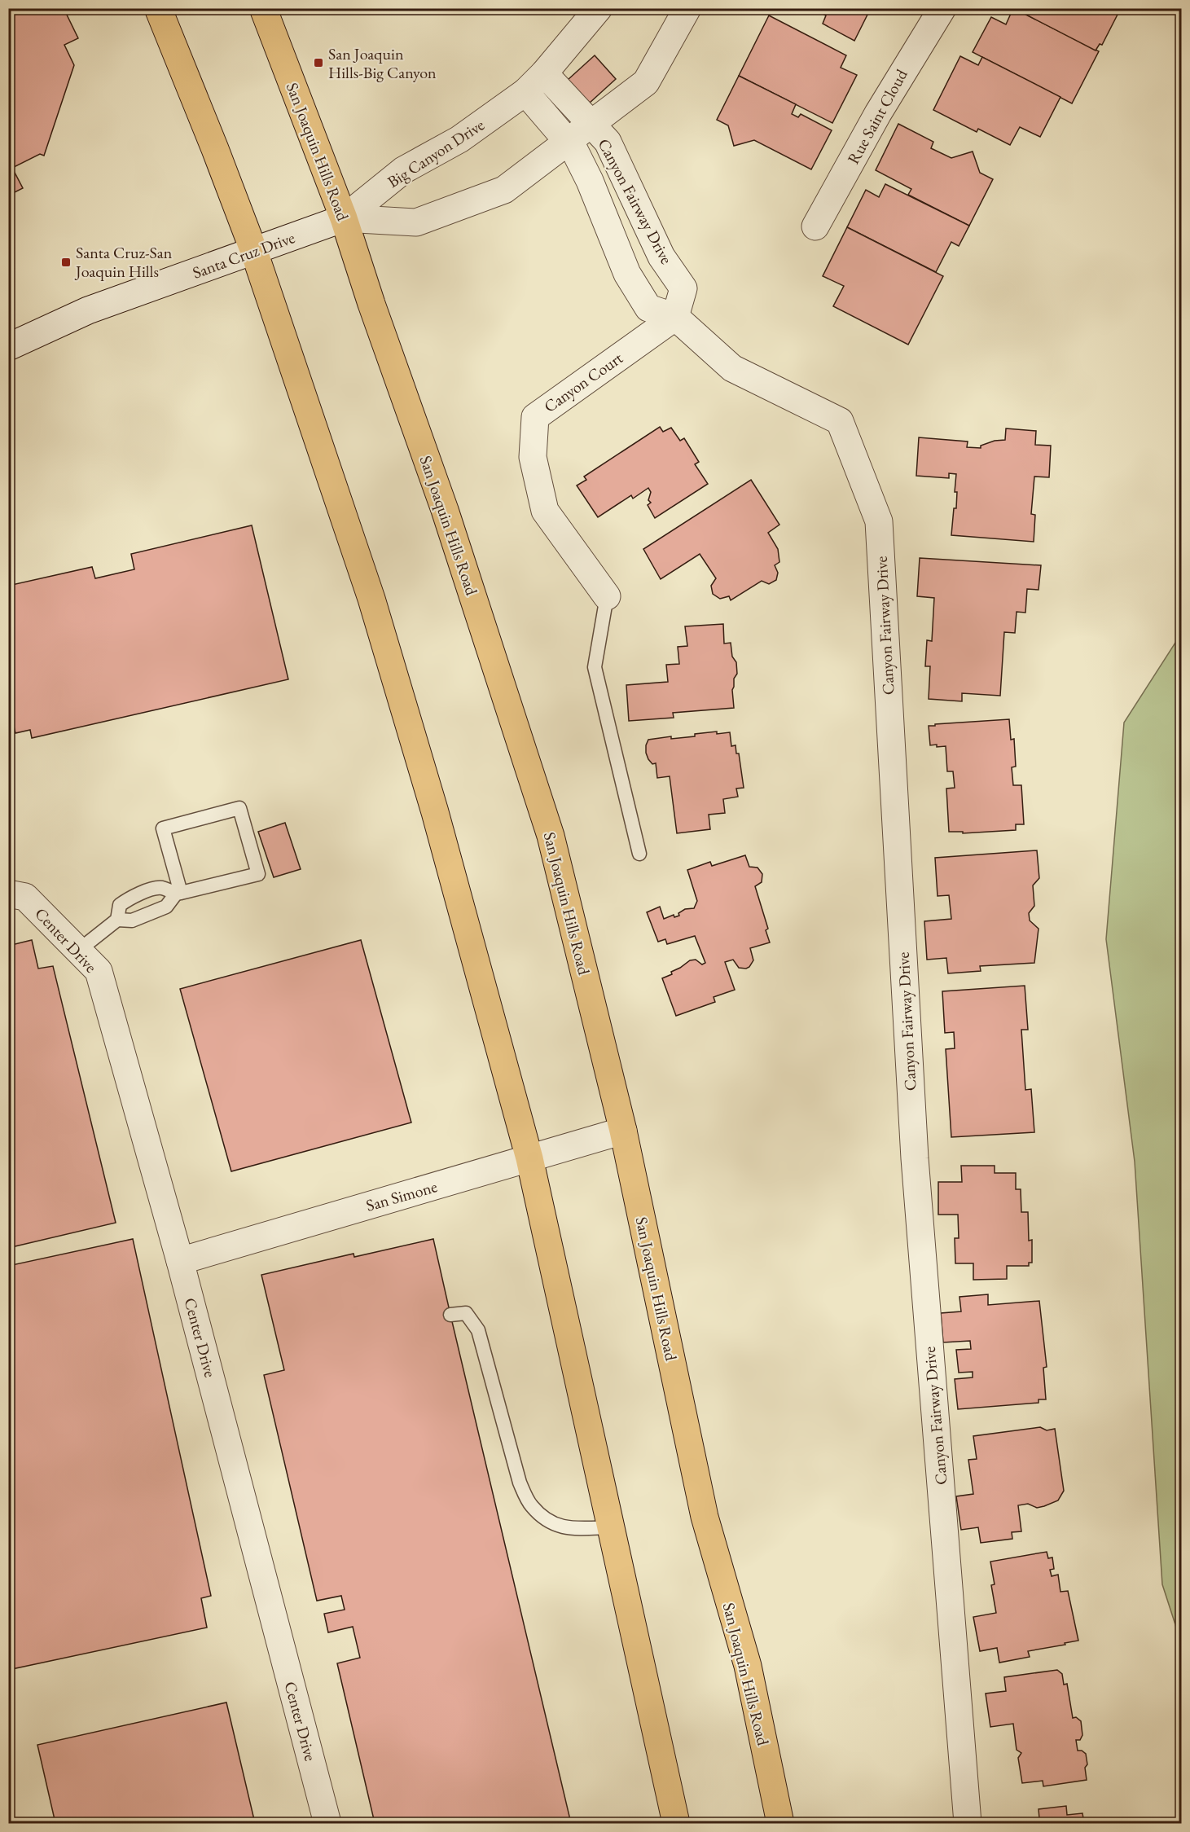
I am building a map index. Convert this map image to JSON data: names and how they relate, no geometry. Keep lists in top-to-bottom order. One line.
{"streets":{"main road":["San Joaquin Hills Road"],"street":["Rue Saint Cloud","Big Canyon Drive","Canyon Fairway Drive","Santa Cruz Drive","Canyon Court","Center Drive","San Simone"]},"crossings":[["San Joaquin Hills Road","Big Canyon Drive"],["San Joaquin Hills Road","Santa Cruz Drive"],["San Joaquin Hills Road","San Simone"],["Big Canyon Drive","Canyon Fairway Drive"],["Big Canyon Drive","Santa Cruz Drive"],["Canyon Fairway Drive","Canyon Court"],["Center Drive","San Simone"]],"places":{"transit":["San Joaquin Hills-Big Canyon","Santa Cruz-San Joaquin Hills"]}}
